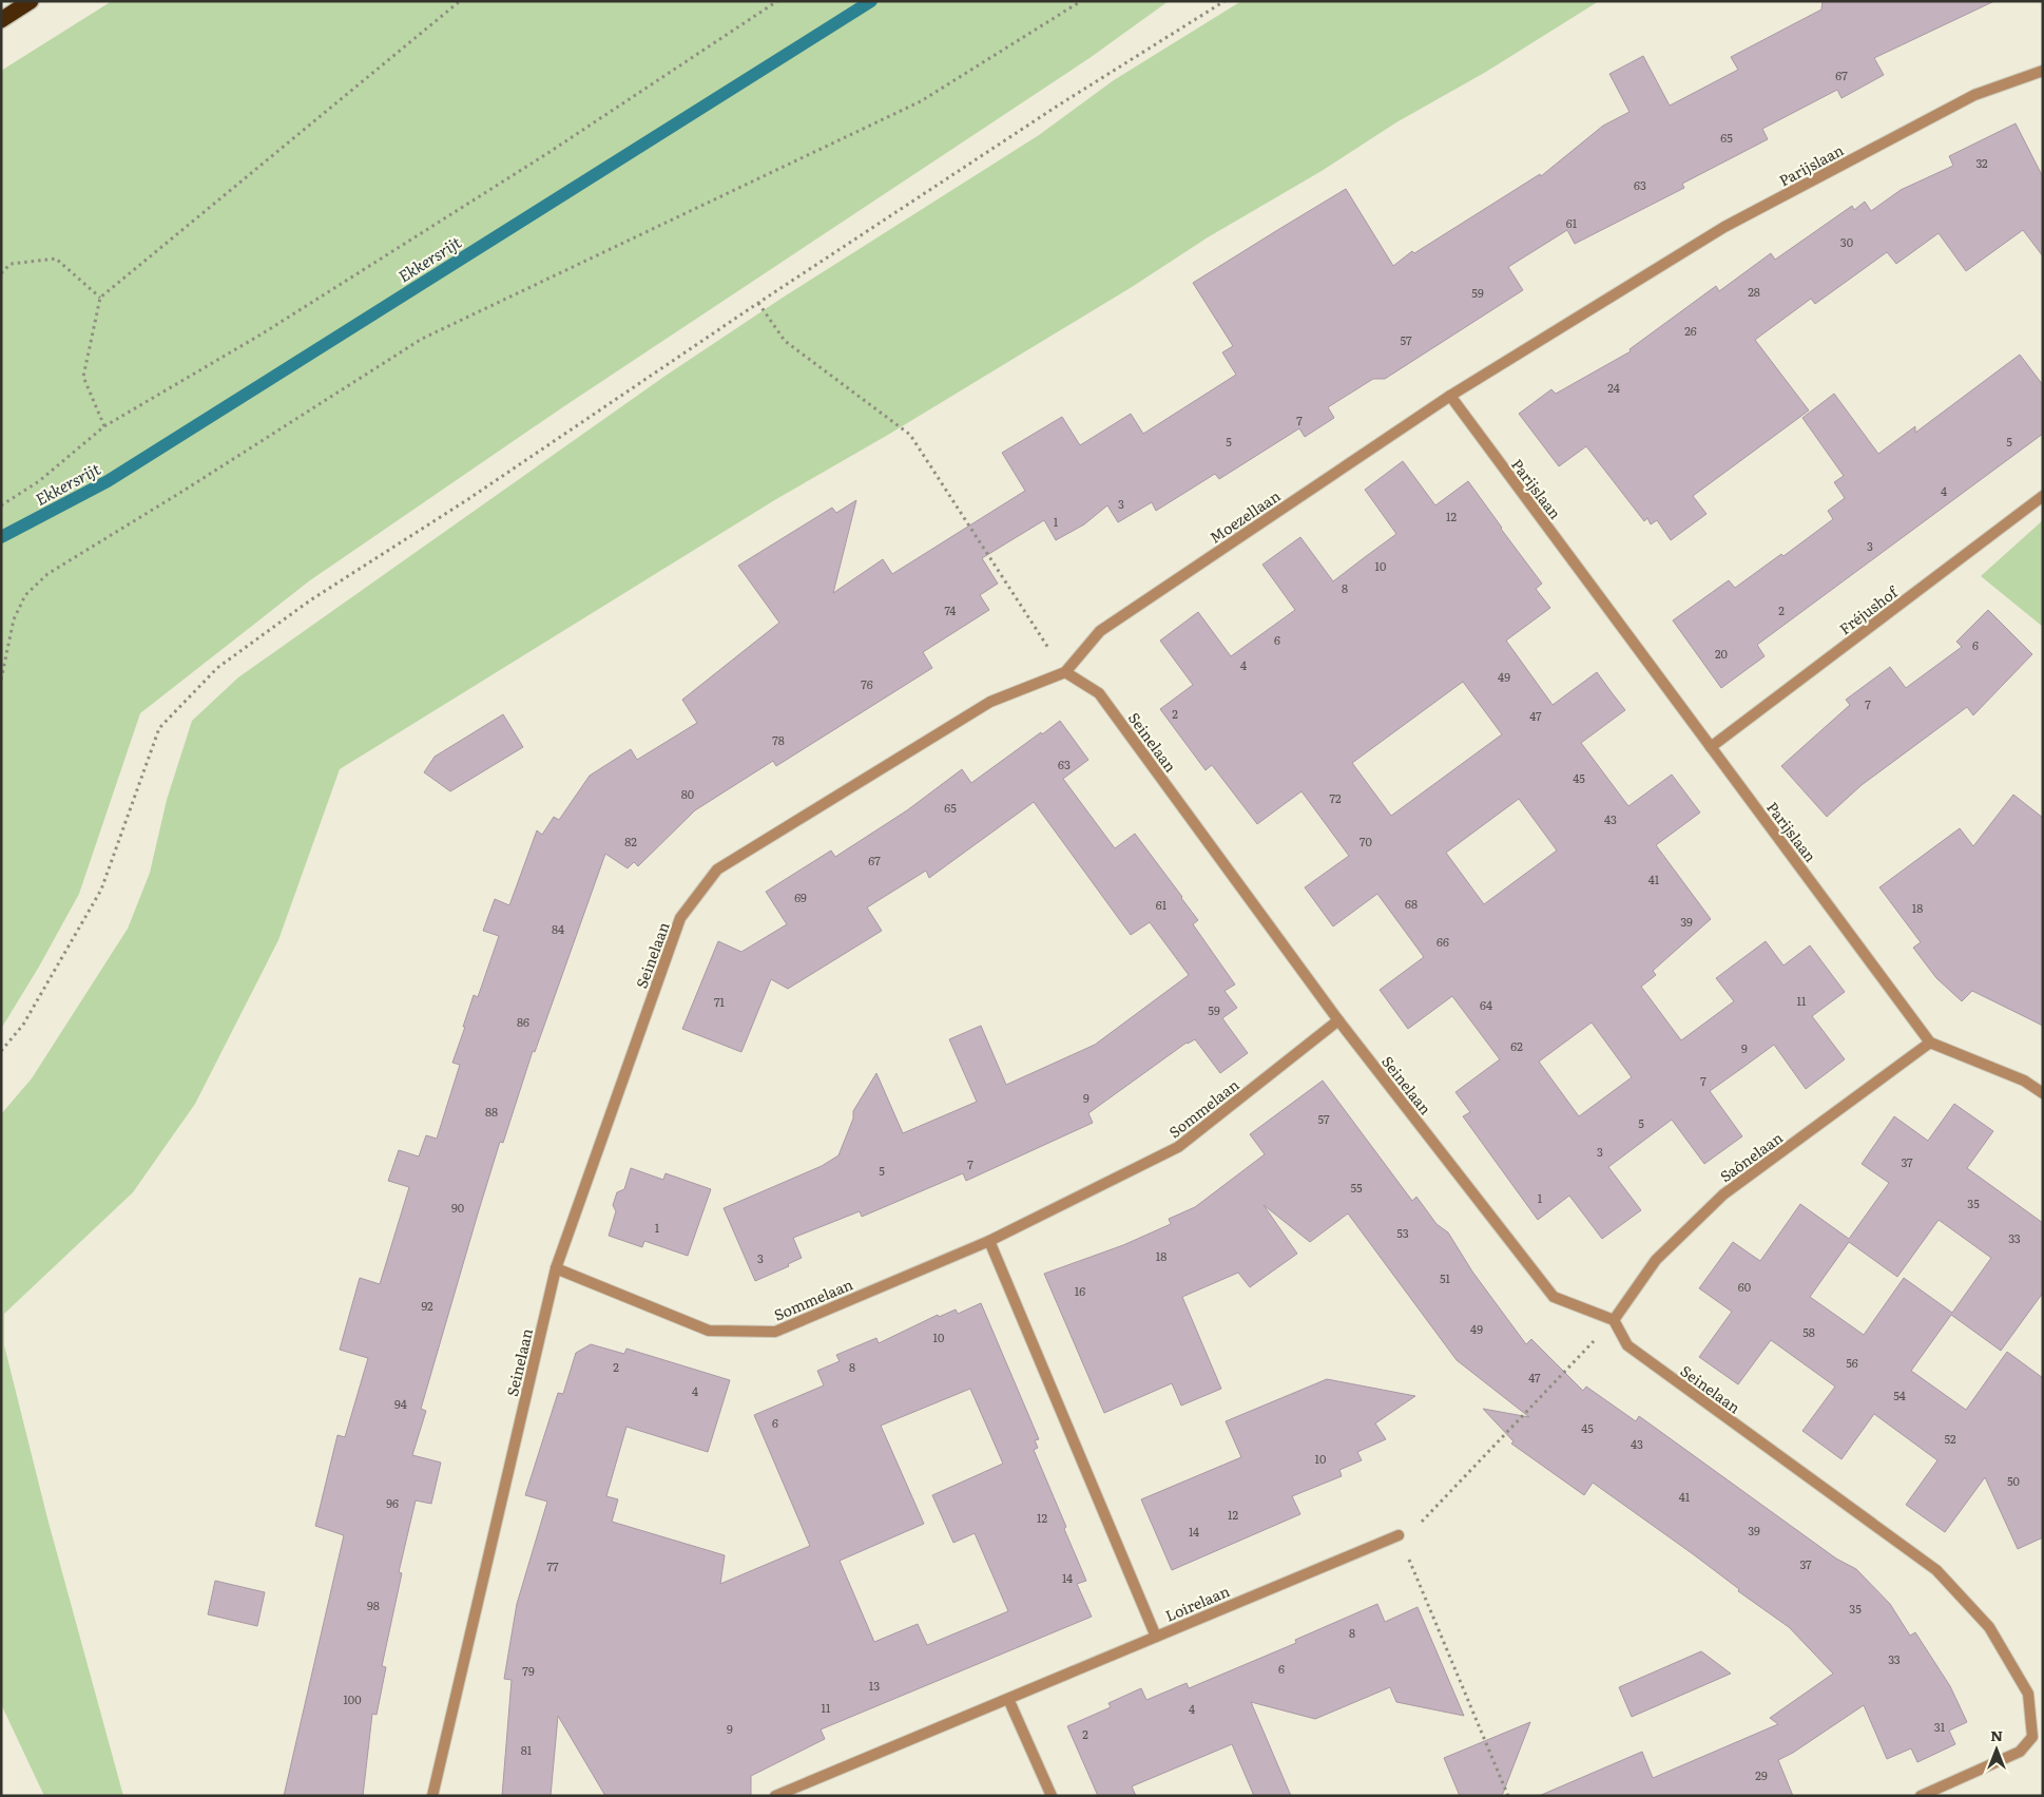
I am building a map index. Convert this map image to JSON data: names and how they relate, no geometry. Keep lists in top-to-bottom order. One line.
{"streets":{"street":["Parijslaan","Moezellaan","Fréjushof","Seinelaan","Sommelaan","Saônelaan","Loirelaan"]},"crossings":[["Parijslaan","Moezellaan"],["Parijslaan","Fréjushof"],["Parijslaan","Saônelaan"],["Moezellaan","Seinelaan"],["Seinelaan","Sommelaan"],["Seinelaan","Saônelaan"]],"water":["Ekkersrijt"],"house_numbers":["67","65","32","63","61","30","28","59","26","57","24","7","5","5","4","3","12","1","3","10","8","74","2","6","6","20","4","49","76","7","2","47","78","63","45","80","72","65","43","82","70","67","41","69","68","61","18","39","84","66","11","71","64","59","86","62","9","7","9","88","57","5","3","37","7","5","55","1","35","90","1","53","33","18","3","51","60","16","92","49","58","10","56","2","8","47","4","54","94","6","45","52","43","10","50","41","96","12","12","39","14","37","77","14","98","35","8","33","6","79","13","100","11","4","31","9","2","81","29"],"north":"top"}
